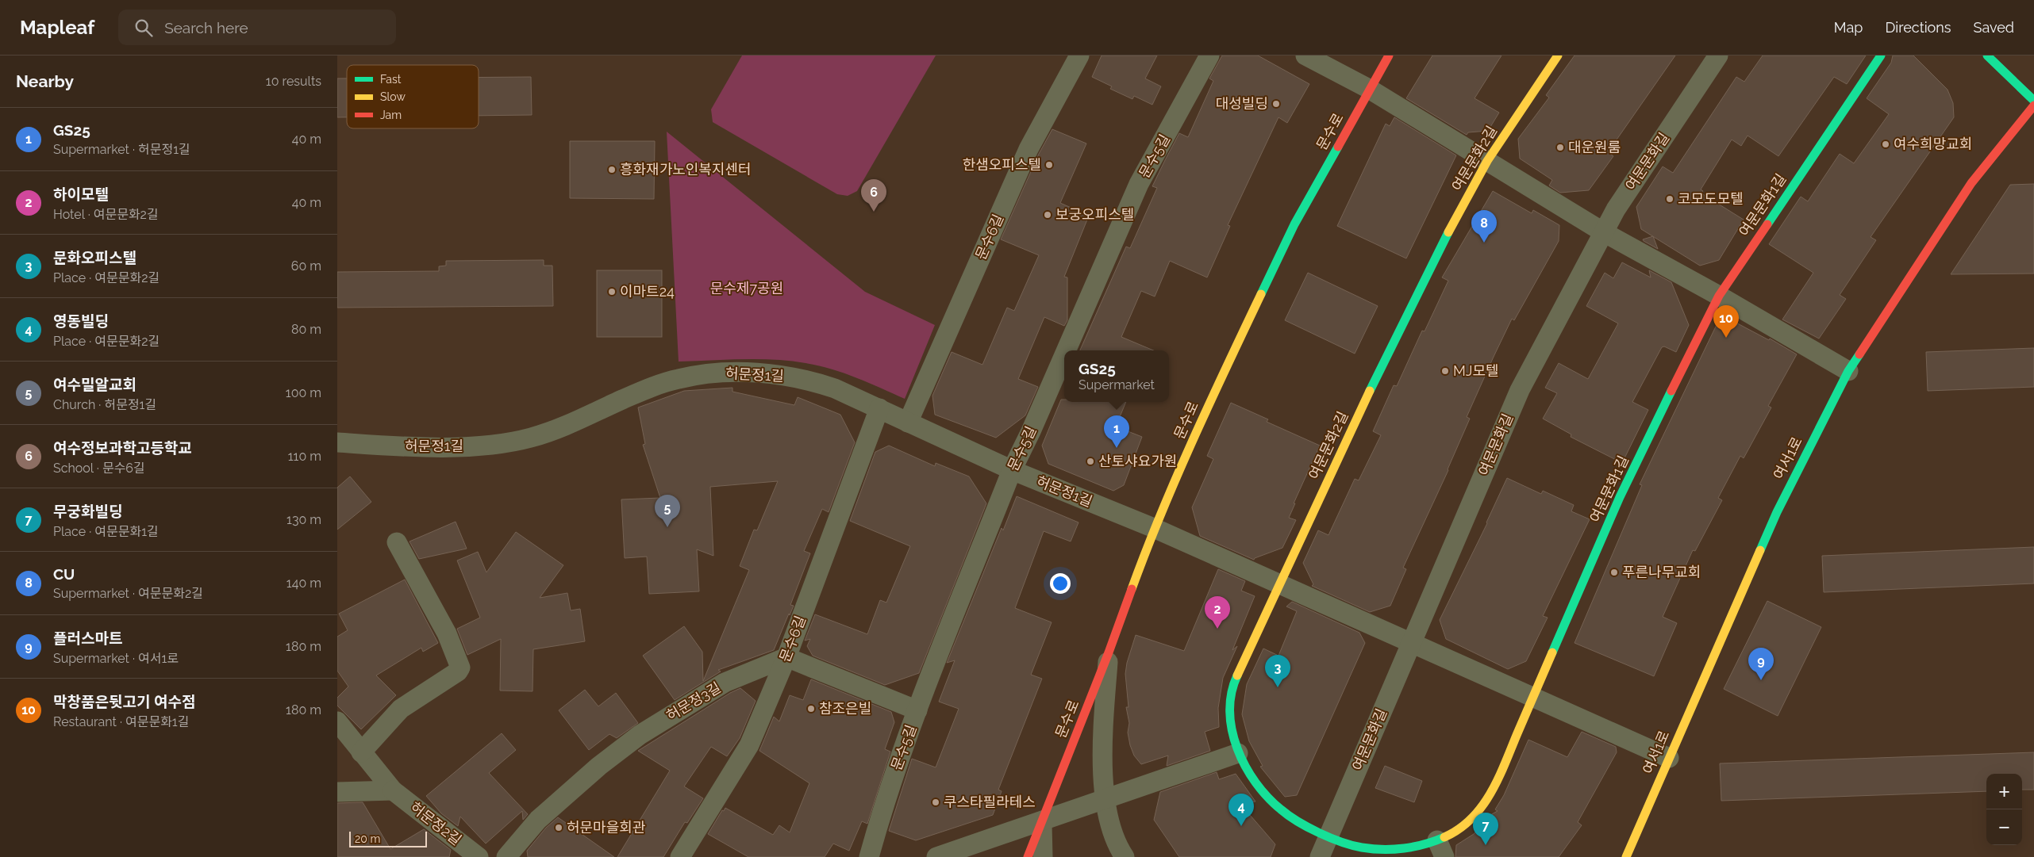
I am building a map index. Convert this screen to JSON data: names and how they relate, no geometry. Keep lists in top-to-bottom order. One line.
{"streets":{"street":["문수로","문수5길","여문문화2길","여문문화길","여문문화1길","문수6길","허문정1길","여서1로","허문정3길","허문정2길"]},"crossings":[["문수로","허문정1길"],["문수5길","허문정1길"],["여문문화2길","여문문화길"],["여문문화2길","여문문화1길"],["여문문화2길","허문정1길"],["여문문화길","여문문화1길"],["여문문화길","허문정1길"],["여문문화1길","허문정1길"],["문수6길","허문정1길"],["문수6길","허문정3길"],["허문정1길","여서1로"]],"parks":["문수제7공원"],"places":["대성빌딩","여수희망교회","대운원룸","한샘오피스텔","흥화재가노인복지센터","코모도모텔","보궁오피스텔","이마트24","MJ모텔","산토샤요가원","푸른나무교회","참조은빌","쿠스타필라테스","허문마을회관"],"legend":["Fast","Slow","Jam"],"scale_bar":"20 m","page":{"header":"Mapleaf","search":"Search here","nav":["Map","Directions","Saved"],"heading":["Nearby","10 results"],"list":[{"mark":"1","name":"GS25","note":"Supermarket · 허문정1길","value":"40 m"},{"mark":"2","name":"하이모텔","note":"Hotel · 여문문화2길","value":"40 m"},{"mark":"3","name":"문화오피스텔","note":"Place · 여문문화2길","value":"60 m"},{"mark":"4","name":"영동빌딩","note":"Place · 여문문화2길","value":"80 m"},{"mark":"5","name":"여수밀알교회","note":"Church · 허문정1길","value":"100 m"},{"mark":"6","name":"여수정보과학고등학교","note":"School · 문수6길","value":"110 m"},{"mark":"7","name":"무궁화빌딩","note":"Place · 여문문화1길","value":"130 m"},{"mark":"8","name":"CU","note":"Supermarket · 여문문화2길","value":"140 m"},{"mark":"9","name":"플러스마트","note":"Supermarket · 여서1로","value":"180 m"},{"mark":"10","name":"막창품은뒷고기 여수점","note":"Restaurant · 여문문화1길","value":"180 m"}],"pins":["6","8","10","1","5","2","9","3","4","7"],"popup":["GS25","Supermarket"],"map_buttons":["+","−"],"scale":"20 m"}}
